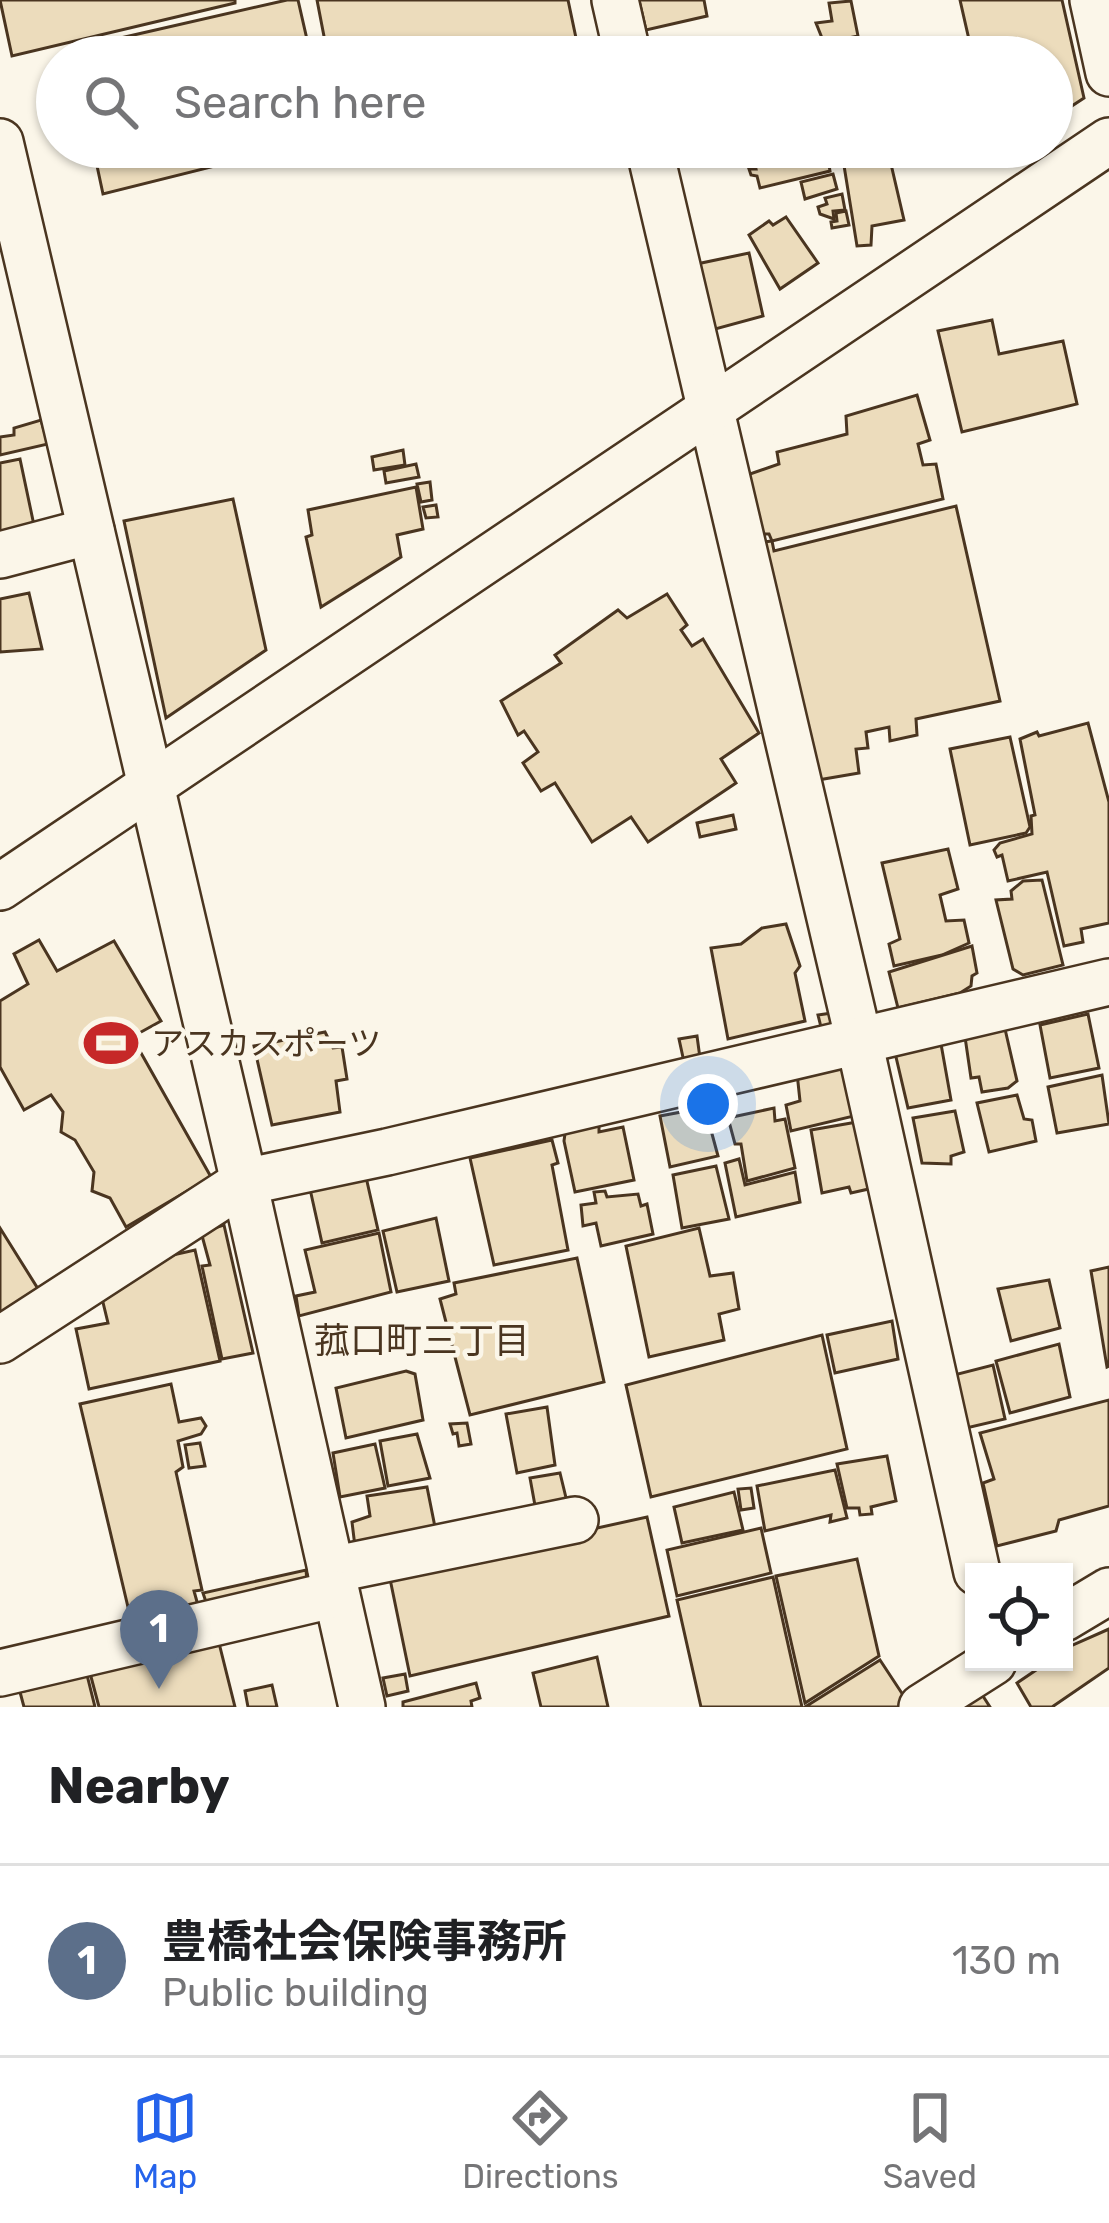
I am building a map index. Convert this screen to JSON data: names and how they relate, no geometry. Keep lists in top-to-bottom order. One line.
{"districts":["菰口町三丁目"],"places":{"sports":["アスカスポーツ"]},"page":{"search":"Search here","pins":"1","heading":"Nearby","list":[{"mark":"1","name":"豊橋社会保険事務所","note":"Public building","value":"130 m"}],"nav":["Map","Directions","Saved"]}}
